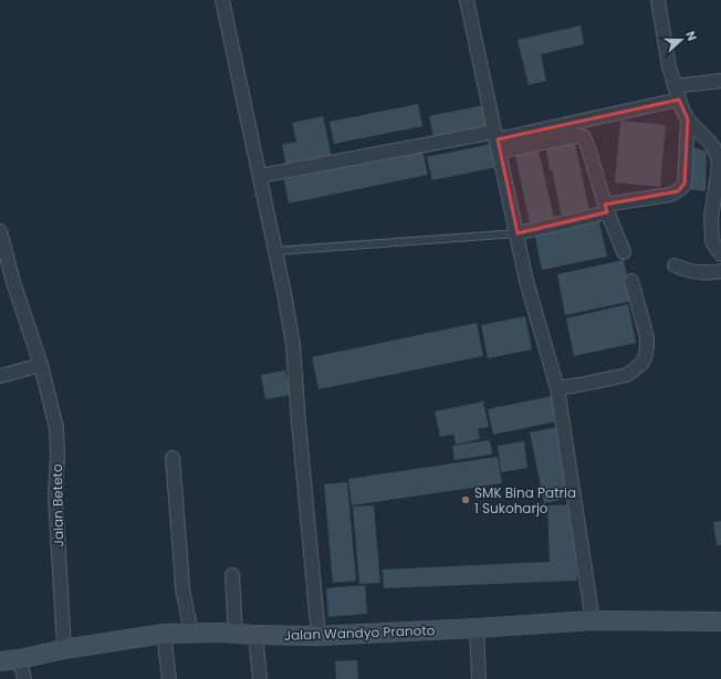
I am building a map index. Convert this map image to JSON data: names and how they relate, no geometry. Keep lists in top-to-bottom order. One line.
{"streets":{"street":["Jalan Beteto","Jalan Wandyo Pranoto"]},"crossings":[["Jalan Beteto","Jalan Wandyo Pranoto"]],"places":["SMK Bina Patria 1 Sukoharjo"],"north":"right"}
